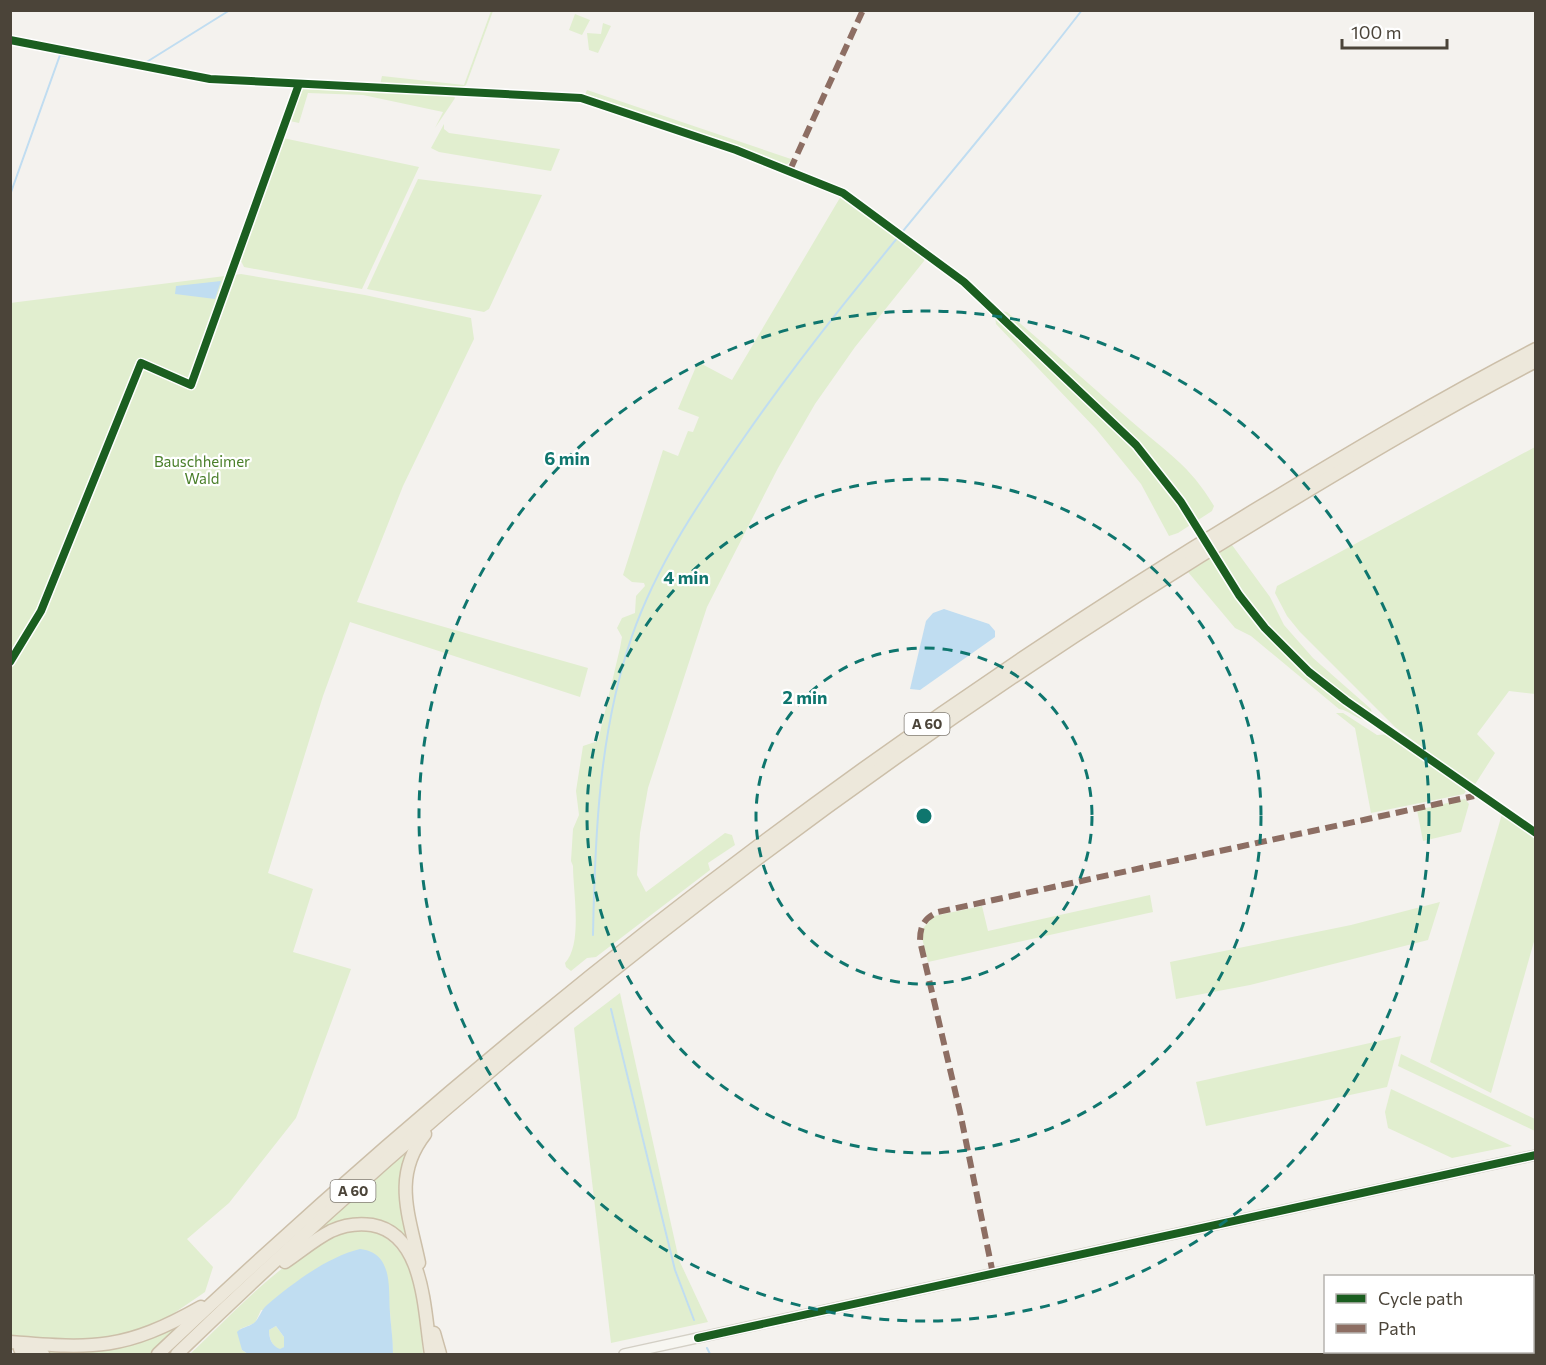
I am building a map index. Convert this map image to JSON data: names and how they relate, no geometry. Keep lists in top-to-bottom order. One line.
{"streets":{"highway":["A 60"]},"parks":["Bauschheimer Wald"],"legend":["Cycle path","Path"],"scale_bar":"100 m","rings":["6 min","4 min","2 min"]}
